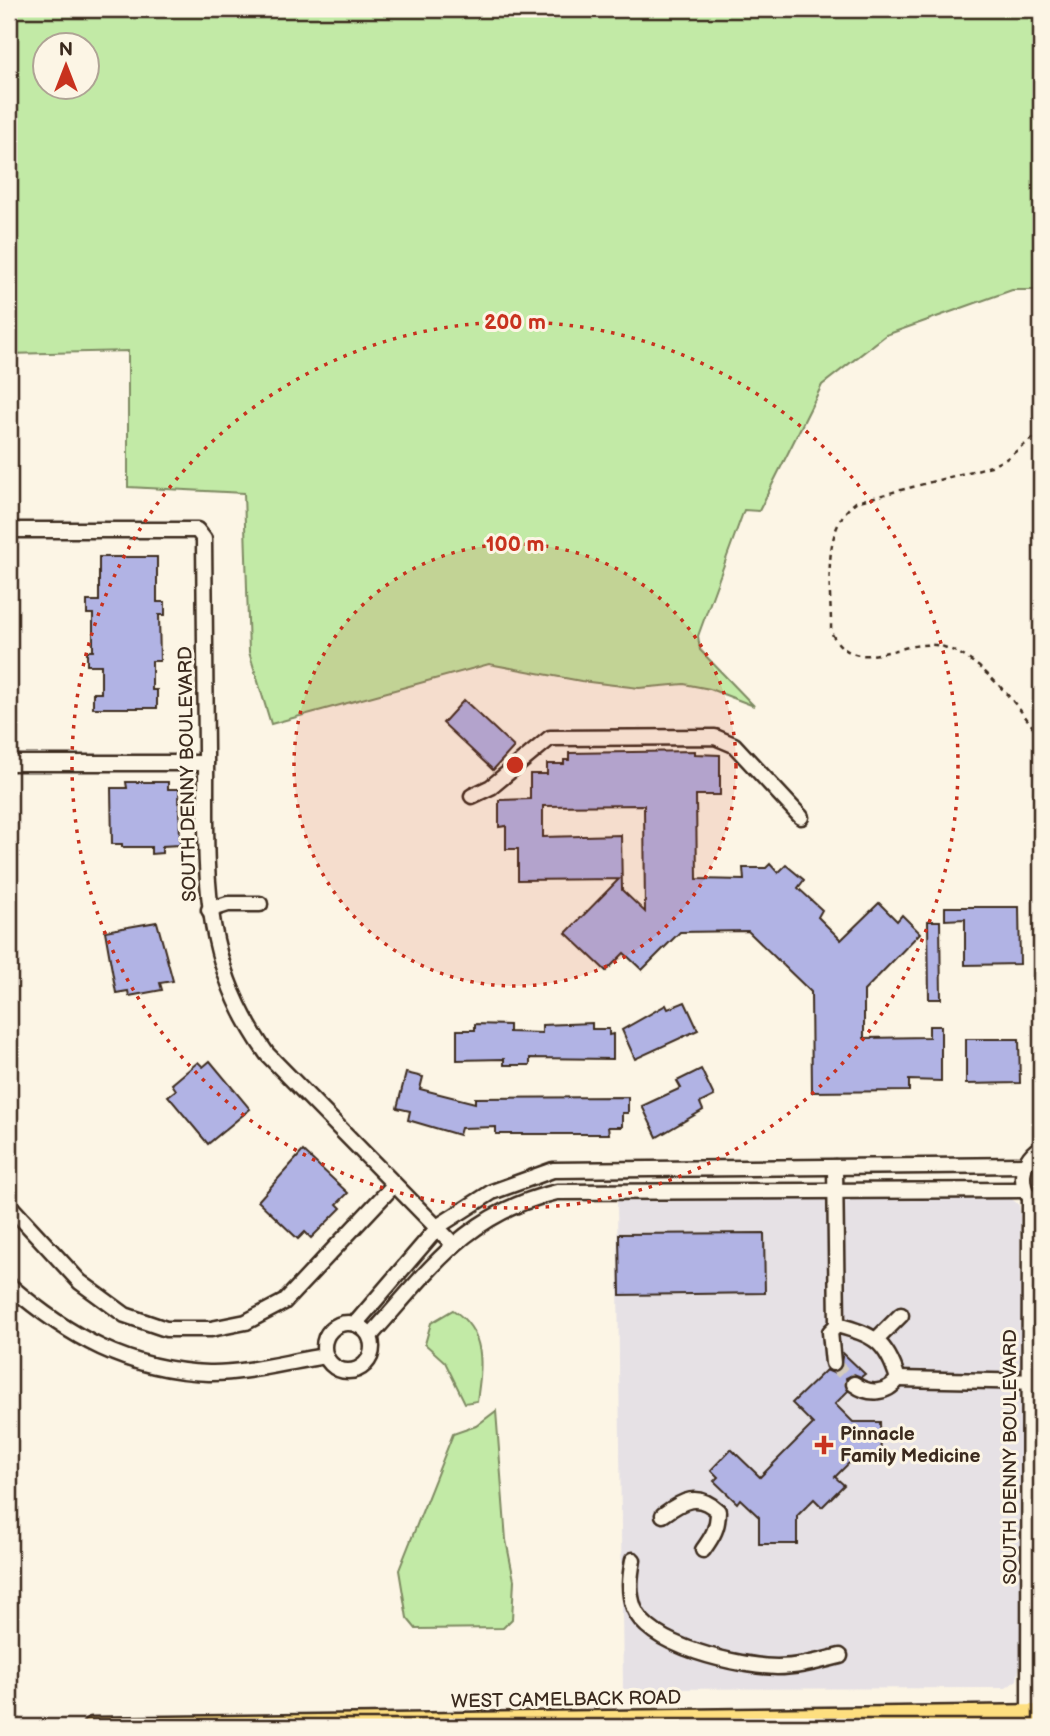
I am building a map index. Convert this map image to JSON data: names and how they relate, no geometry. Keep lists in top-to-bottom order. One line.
{"streets":{"main road":["WEST CAMELBACK ROAD"],"street":["SOUTH DENNY BOULEVARD"]},"crossings":[["SOUTH DENNY BOULEVARD","WEST CAMELBACK ROAD"]],"places":{"health":["Pinnacle Family Medicine"]},"north":"top","rings":["200 m","100 m"]}
